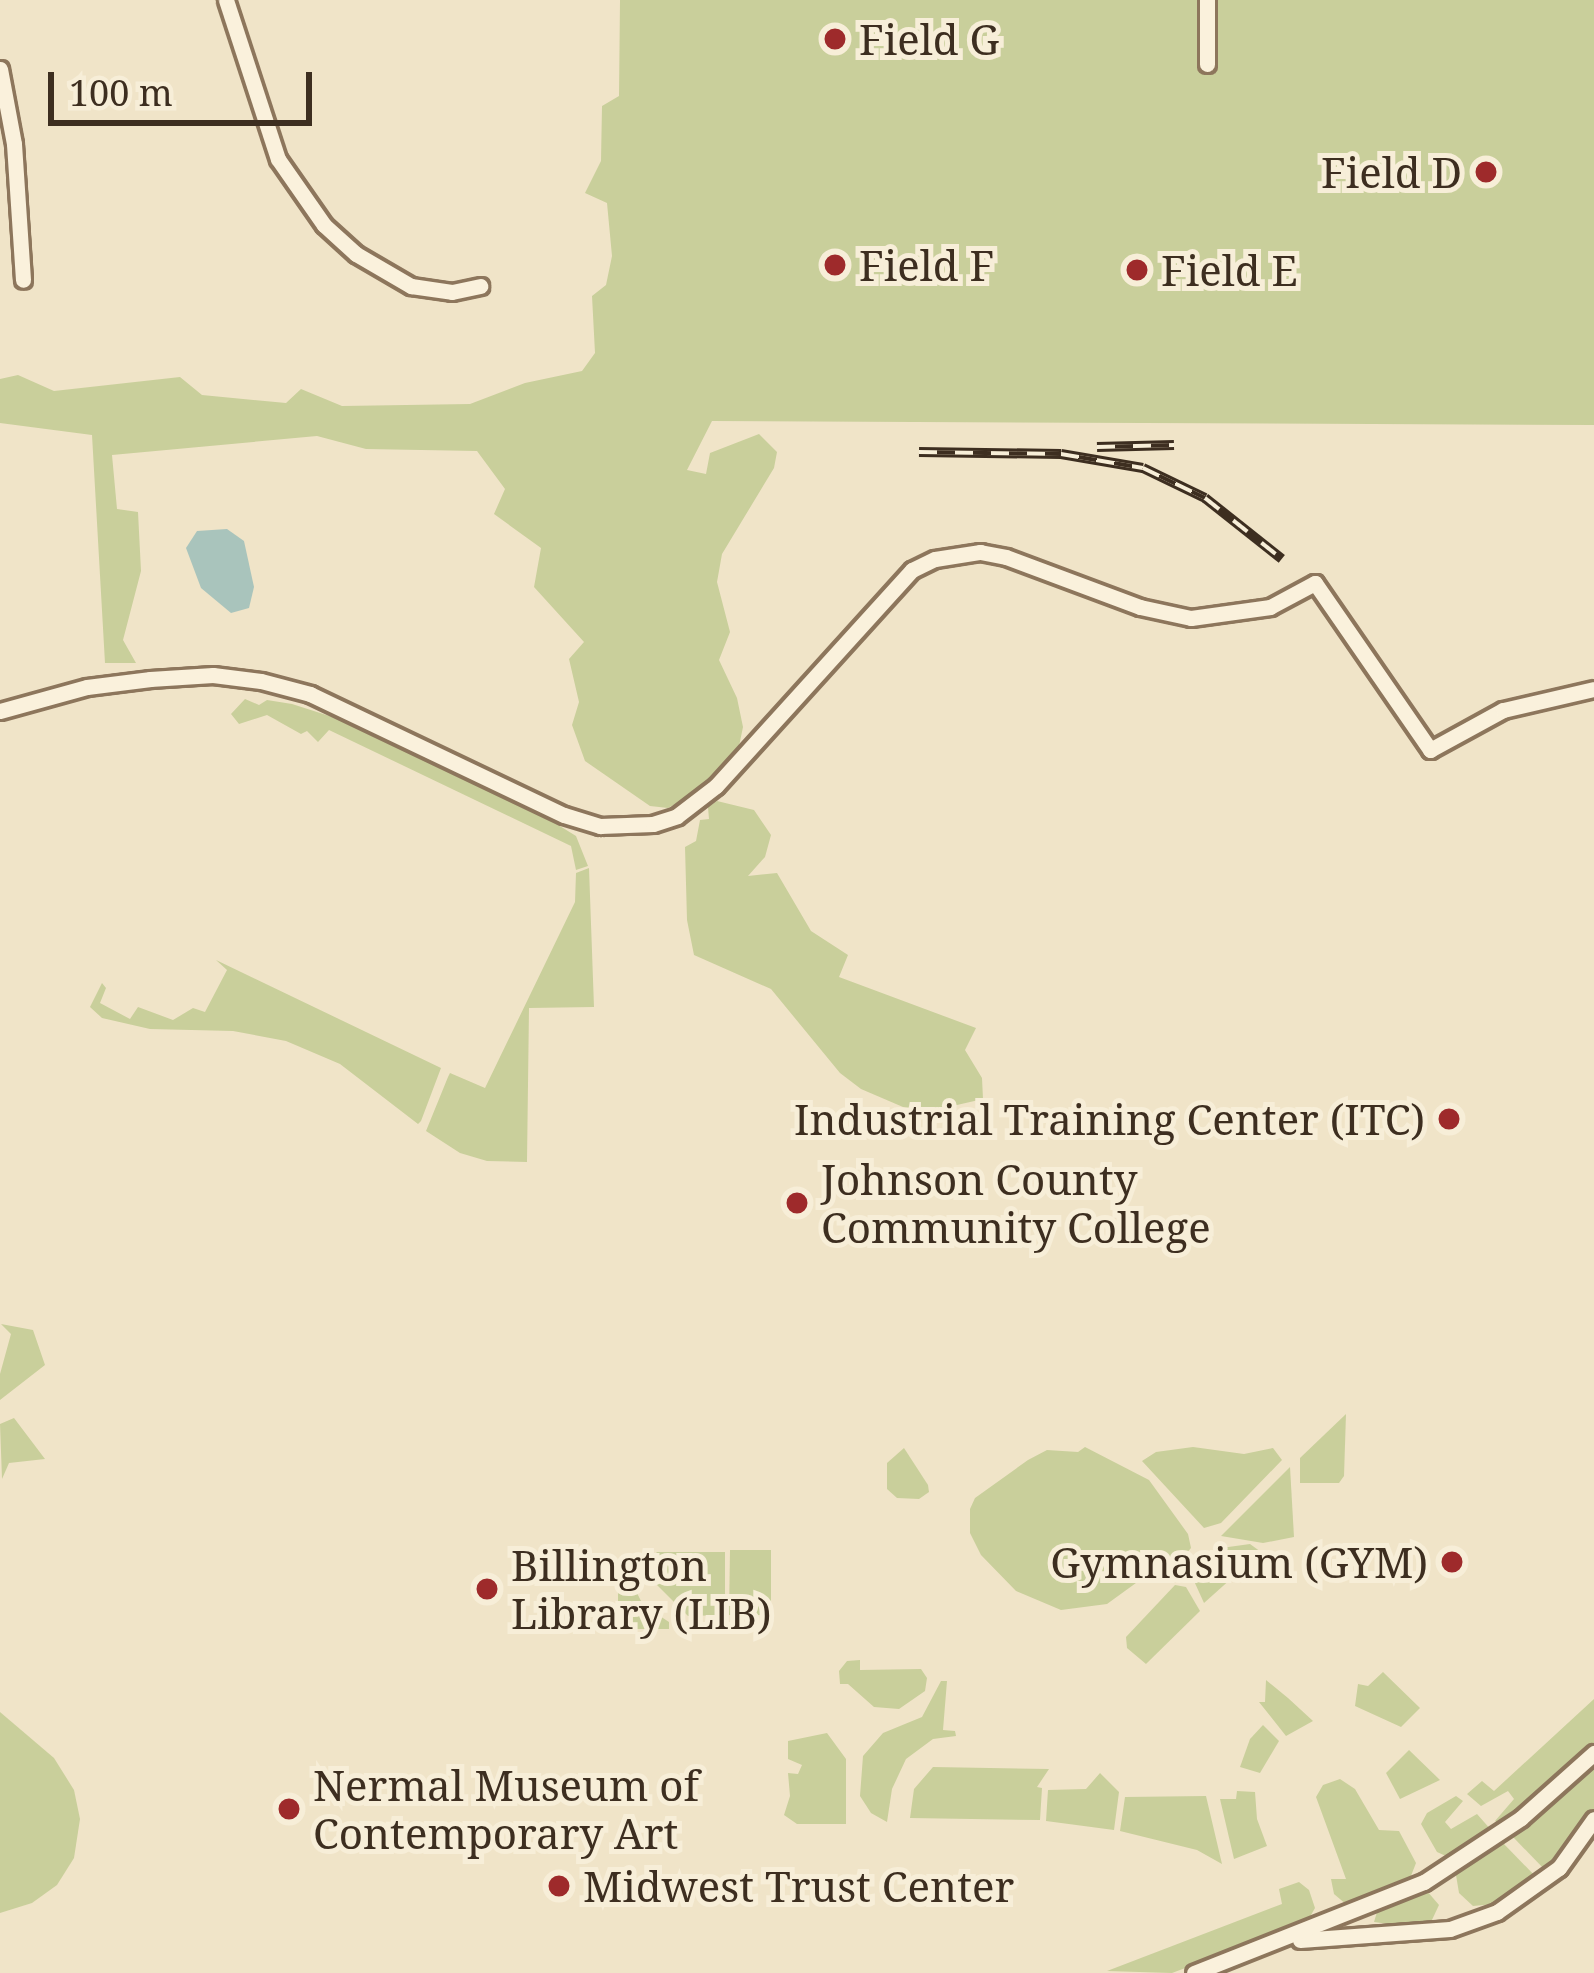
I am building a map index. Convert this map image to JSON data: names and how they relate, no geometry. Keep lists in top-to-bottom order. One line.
{"places":["Field G","Field D","Field F","Field E","Industrial Training Center (ITC)","Johnson County Community College","Gymnasium (GYM)","Billington Library (LIB)","Nermal Museum of Contemporary Art","Midwest Trust Center"],"scale_bar":"100 m"}
